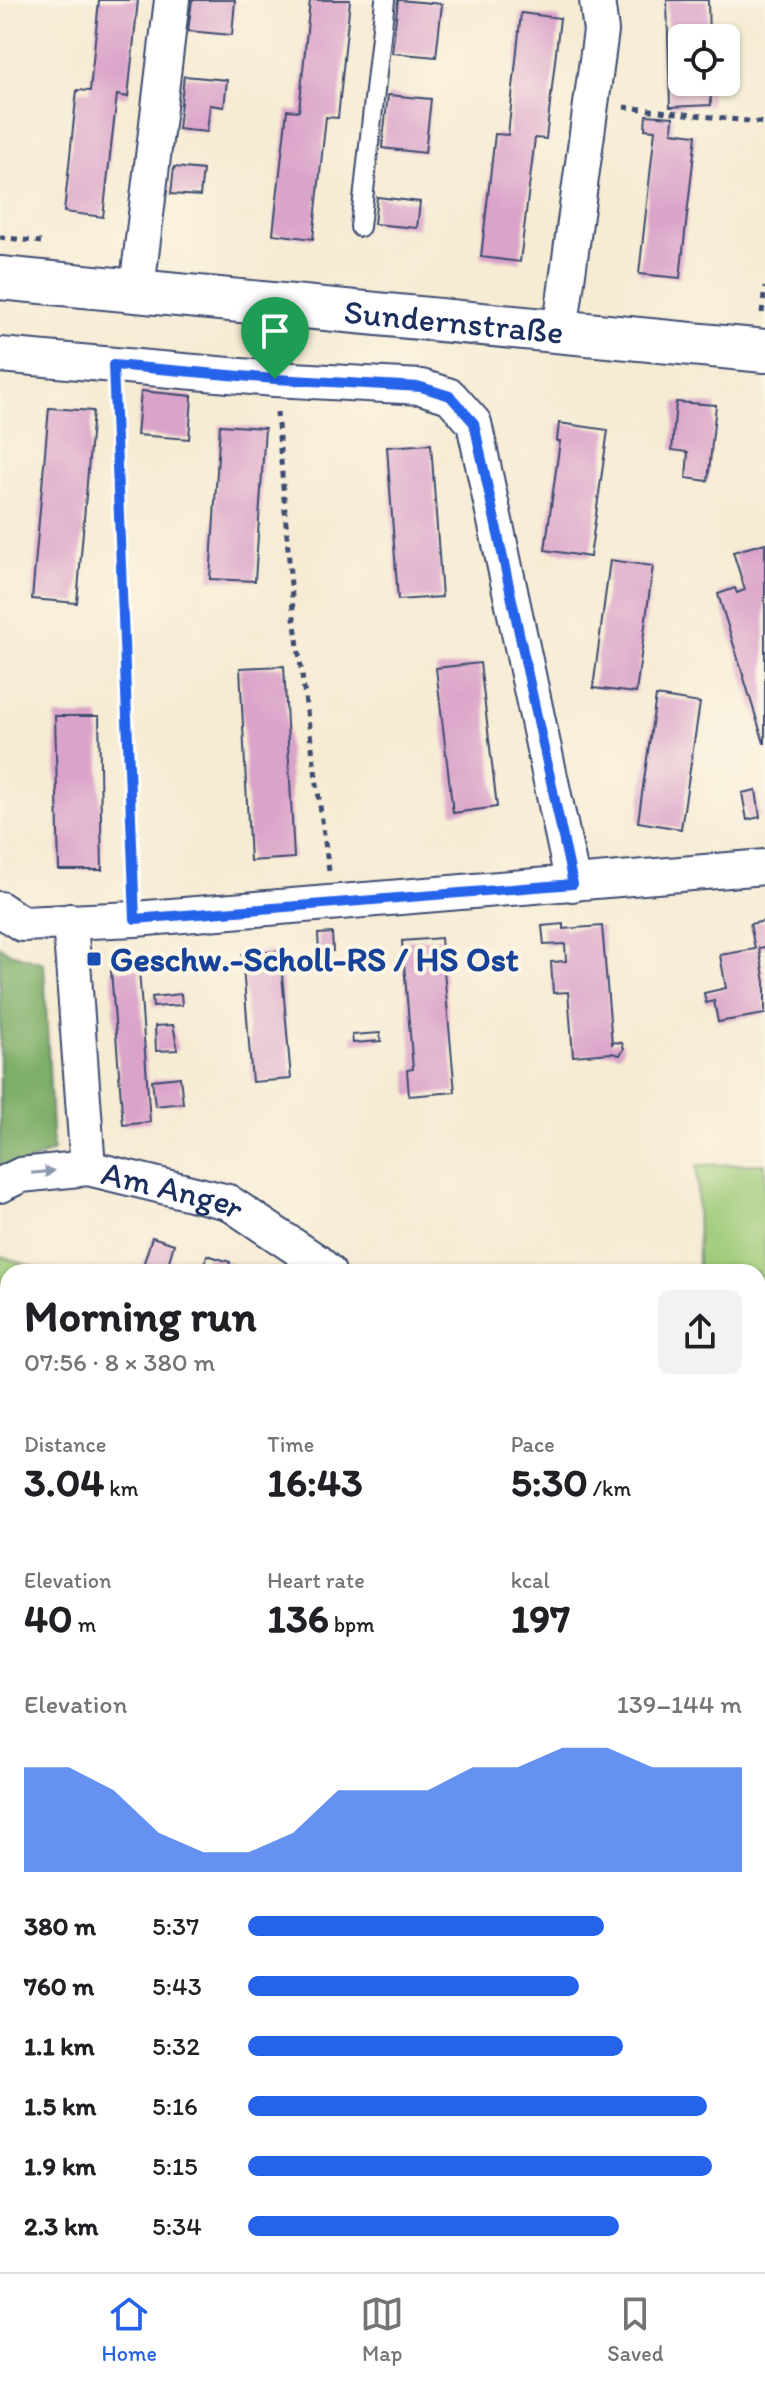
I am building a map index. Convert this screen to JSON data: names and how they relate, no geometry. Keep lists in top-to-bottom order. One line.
{"streets":{"street":["Sundernstraße","Am Anger"]},"places":{"transit":["Geschw.-Scholl-RS / HS Ost"]},"page":{"heading":["Morning run","07:56 · 8 × 380 m"],"stats":[["Distance","3.04 km"],["Time","16:43"],["Pace","5:30 /km"],["Elevation","40 m"],["Heart rate","136 bpm"],["kcal","197"]],"chart":["Elevation","139–144 m"],"list":[{"name":"380 m","note":"5:37"},{"name":"760 m","note":"5:43"},{"name":"1.1 km","note":"5:32"},{"name":"1.5 km","note":"5:16"},{"name":"1.9 km","note":"5:15"},{"name":"2.3 km","note":"5:34"}],"tabs":["Home","Map","Saved"]}}
